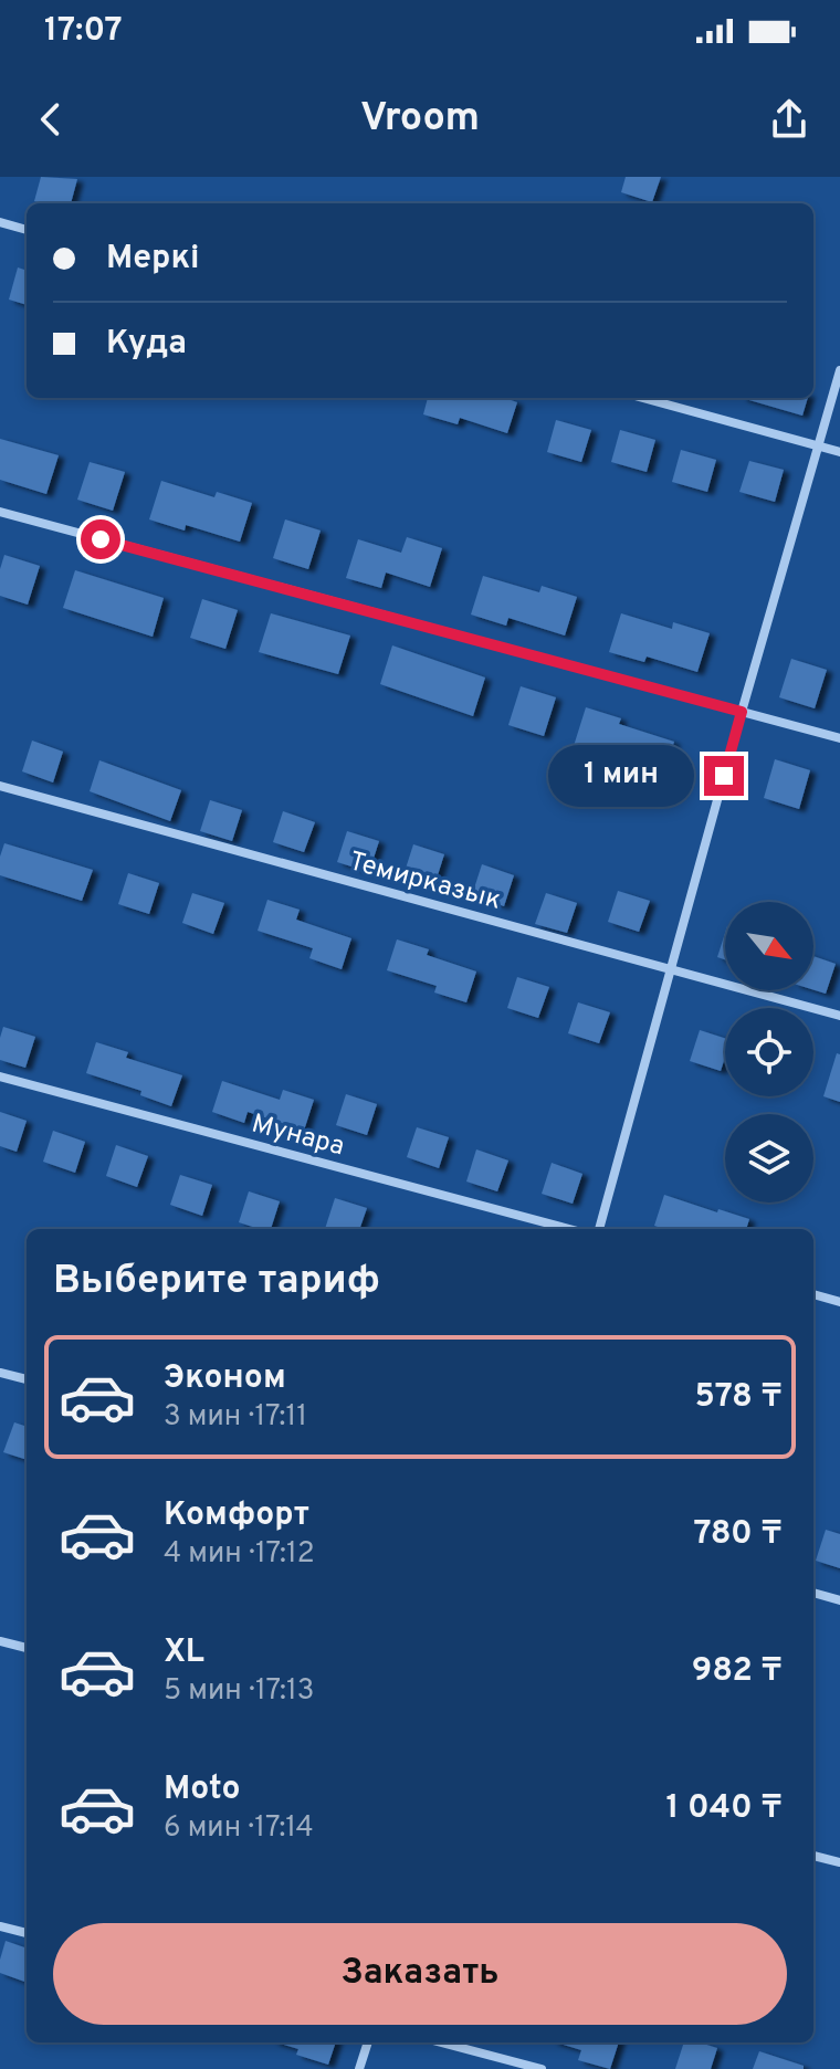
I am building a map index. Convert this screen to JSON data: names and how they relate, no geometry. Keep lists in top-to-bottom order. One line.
{"streets":{"street":["Темирказык","Мунара"]},"north":"bottom right","page":{"status":"17:07","header":"Vroom","banner":["Меркі","Куда"],"bubble":"1 мин","heading":"Выберите тариф","list":[{"name":"Эконом","note":"3 мин · 17:11","value":"578 ₸"},{"name":"Комфорт","note":"4 мин · 17:12","value":"780 ₸"},{"name":"XL","note":"5 мин · 17:13","value":"982 ₸"},{"name":"Moto","note":"6 мин · 17:14","value":"1 040 ₸"}],"buttons":"Заказать"}}
